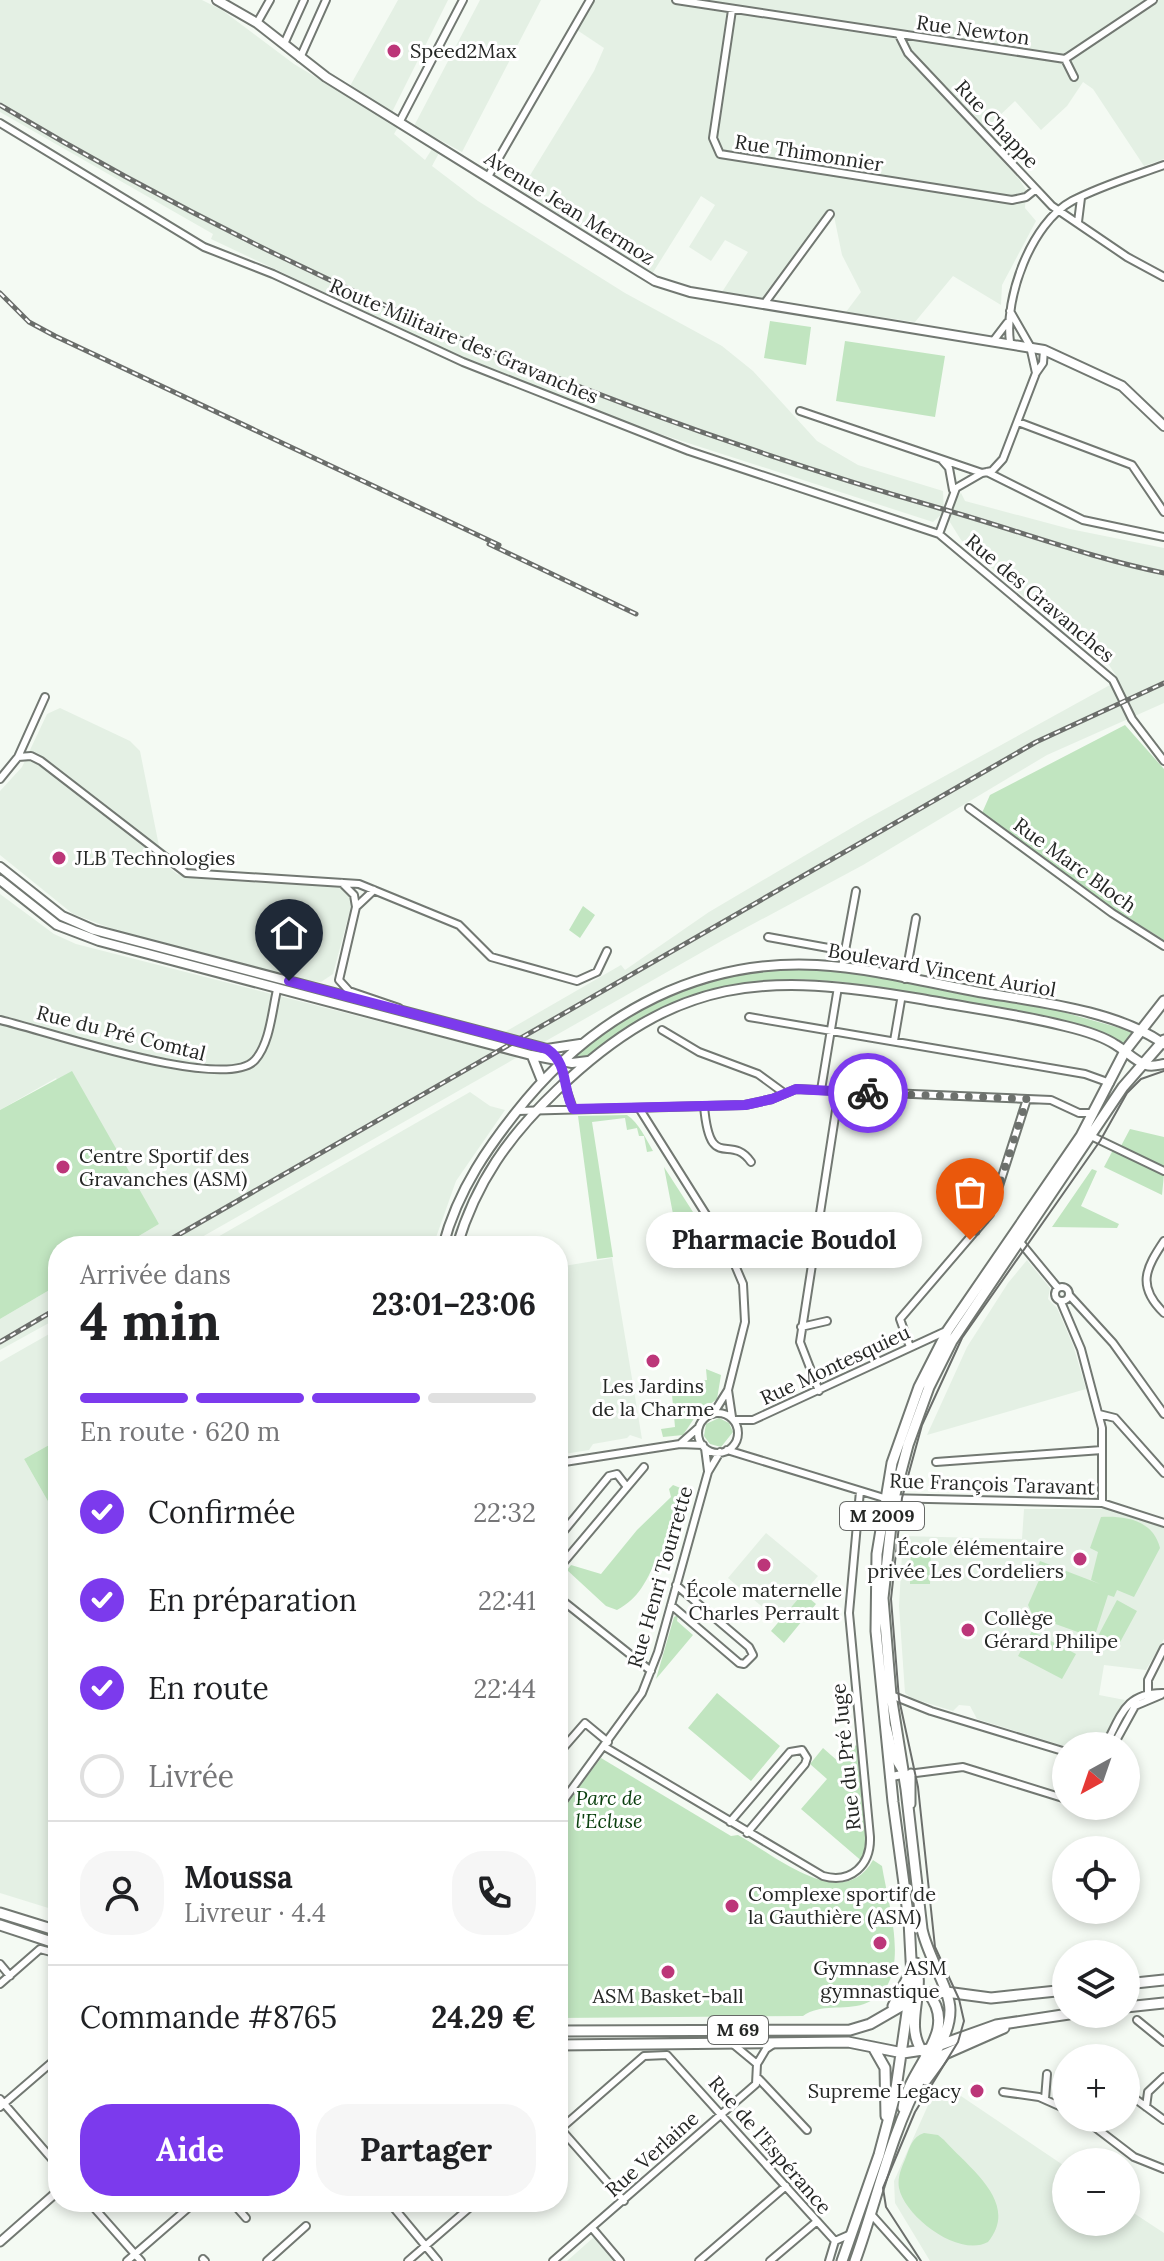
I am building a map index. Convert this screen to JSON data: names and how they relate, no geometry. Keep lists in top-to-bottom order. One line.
{"streets":{"main road":["Avenue Jean Mermoz","Boulevard Vincent Auriol","M 2009","M 69"],"street":["Rue Newton","Rue Chappe","Rue Thimonnier","Route Militaire des Gravanches","Rue des Gravanches","Rue Marc Bloch","Rue du Pré Comtal","Rue Montesquieu","Rue François Taravant","Rue Henri Tourrette","Rue du Pré Juge","Rue de l'Espérance","Rue Verlaine"]},"crossings":[["Rue Newton","Rue Chappe"],["Rue Newton","Rue Thimonnier"],["Rue Chappe","Rue Thimonnier"],["Route Militaire des Gravanches","Rue des Gravanches"],["Boulevard Vincent Auriol","M 2009"],["Rue Montesquieu","Rue François Taravant"],["Rue Montesquieu","M 2009"],["Rue François Taravant","M 2009"],["Rue François Taravant","Rue du Pré Juge"],["M 2009","M 69"],["M 2009","Rue de l'Espérance"],["Rue Henri Tourrette","Rue du Pré Juge"],["Rue de l'Espérance","Rue Verlaine"]],"parks":["Parc de l'Ecluse"],"places":["Speed2Max","JLB Technologies","Centre Sportif des Gravanches (ASM)","Pharmacie Boudol","Les Jardins de la Charme","École élémentaire privée Les Cordeliers","École maternelle Charles Perrault","Collège Gérard Philipe","Complexe sportif de la Gauthière (ASM)","Gymnase ASM gymnastique","ASM Basket-ball","Supreme Legacy"],"north":"bottom left","page":{"bubble":"Pharmacie Boudol","heading":["4 min","Arrivée dans","23:01–23:06"],"panel":["Moussa","Livreur · 4.4","Commande #8765","24.29 €"],"bar":"En route · 620 m","list":[["Confirmée","22:32"],["En préparation","22:41"],["En route","22:44"],"Livrée"],"map_buttons":["+","−"],"buttons":["Aide","Partager"]}}
